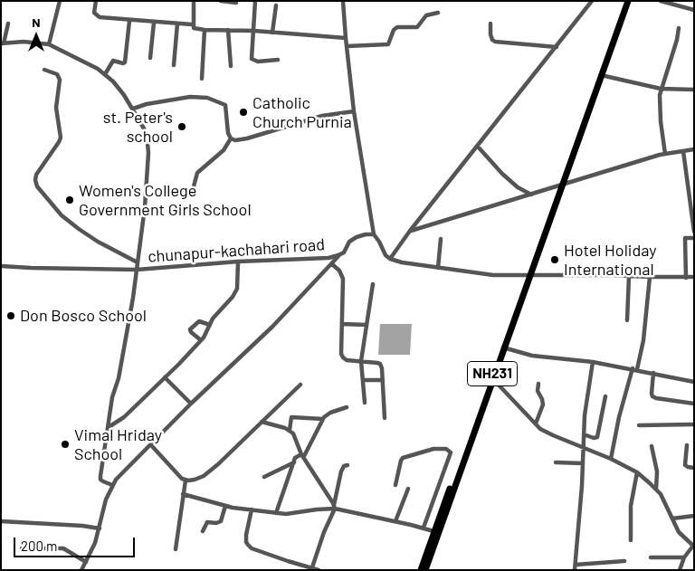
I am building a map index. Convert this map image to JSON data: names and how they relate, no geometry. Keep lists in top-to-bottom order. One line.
{"streets":{"highway":["NH231"],"street":["chunapur-kachahari road"]},"places":["Catholic Church Purnia","st. Peter's school","Women's College Government Girls School","Hotel Holiday International","Don Bosco School","Vimal Hriday School"],"scale_bar":"200 m","north":"top"}
